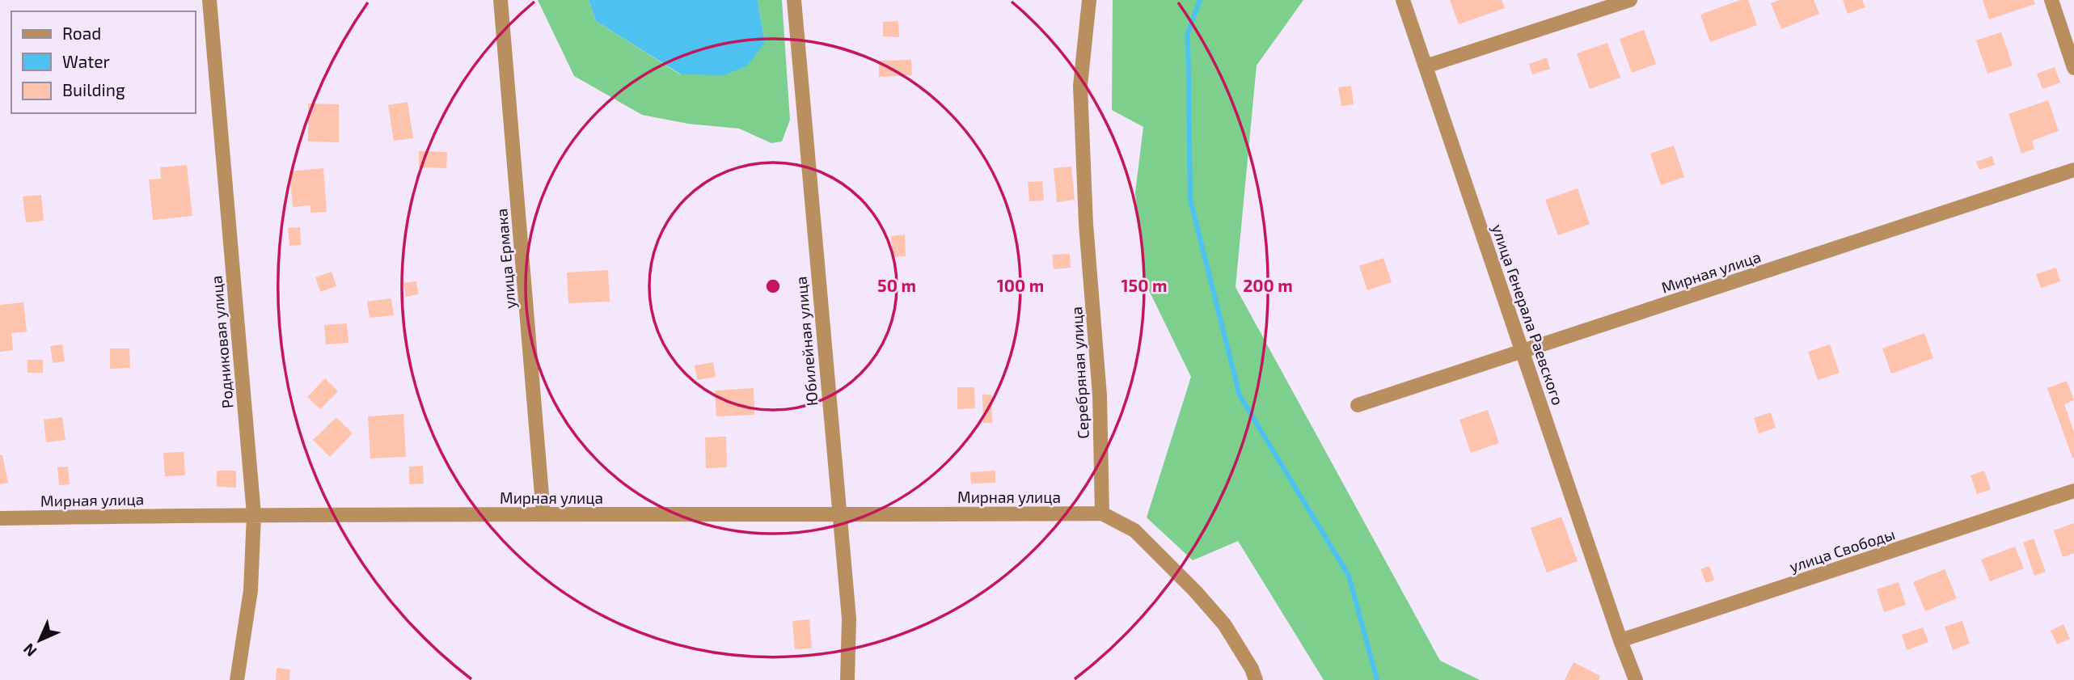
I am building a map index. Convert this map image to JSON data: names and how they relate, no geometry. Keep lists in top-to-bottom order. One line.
{"streets":{"street":["улица Ермака","Мирная улица","улица Генерала Раевского","Юбилейная улица","Родниковая улица","Серебряная улица","улица Свободы"]},"crossings":[["улица Ермака","Мирная улица"],["Мирная улица","улица Генерала Раевского"],["Мирная улица","Юбилейная улица"],["Мирная улица","Родниковая улица"],["Мирная улица","Серебряная улица"],["улица Генерала Раевского","улица Свободы"]],"legend":["Road","Water","Building"],"north":"bottom left","rings":["50 m","100 m","150 m","200 m"]}
